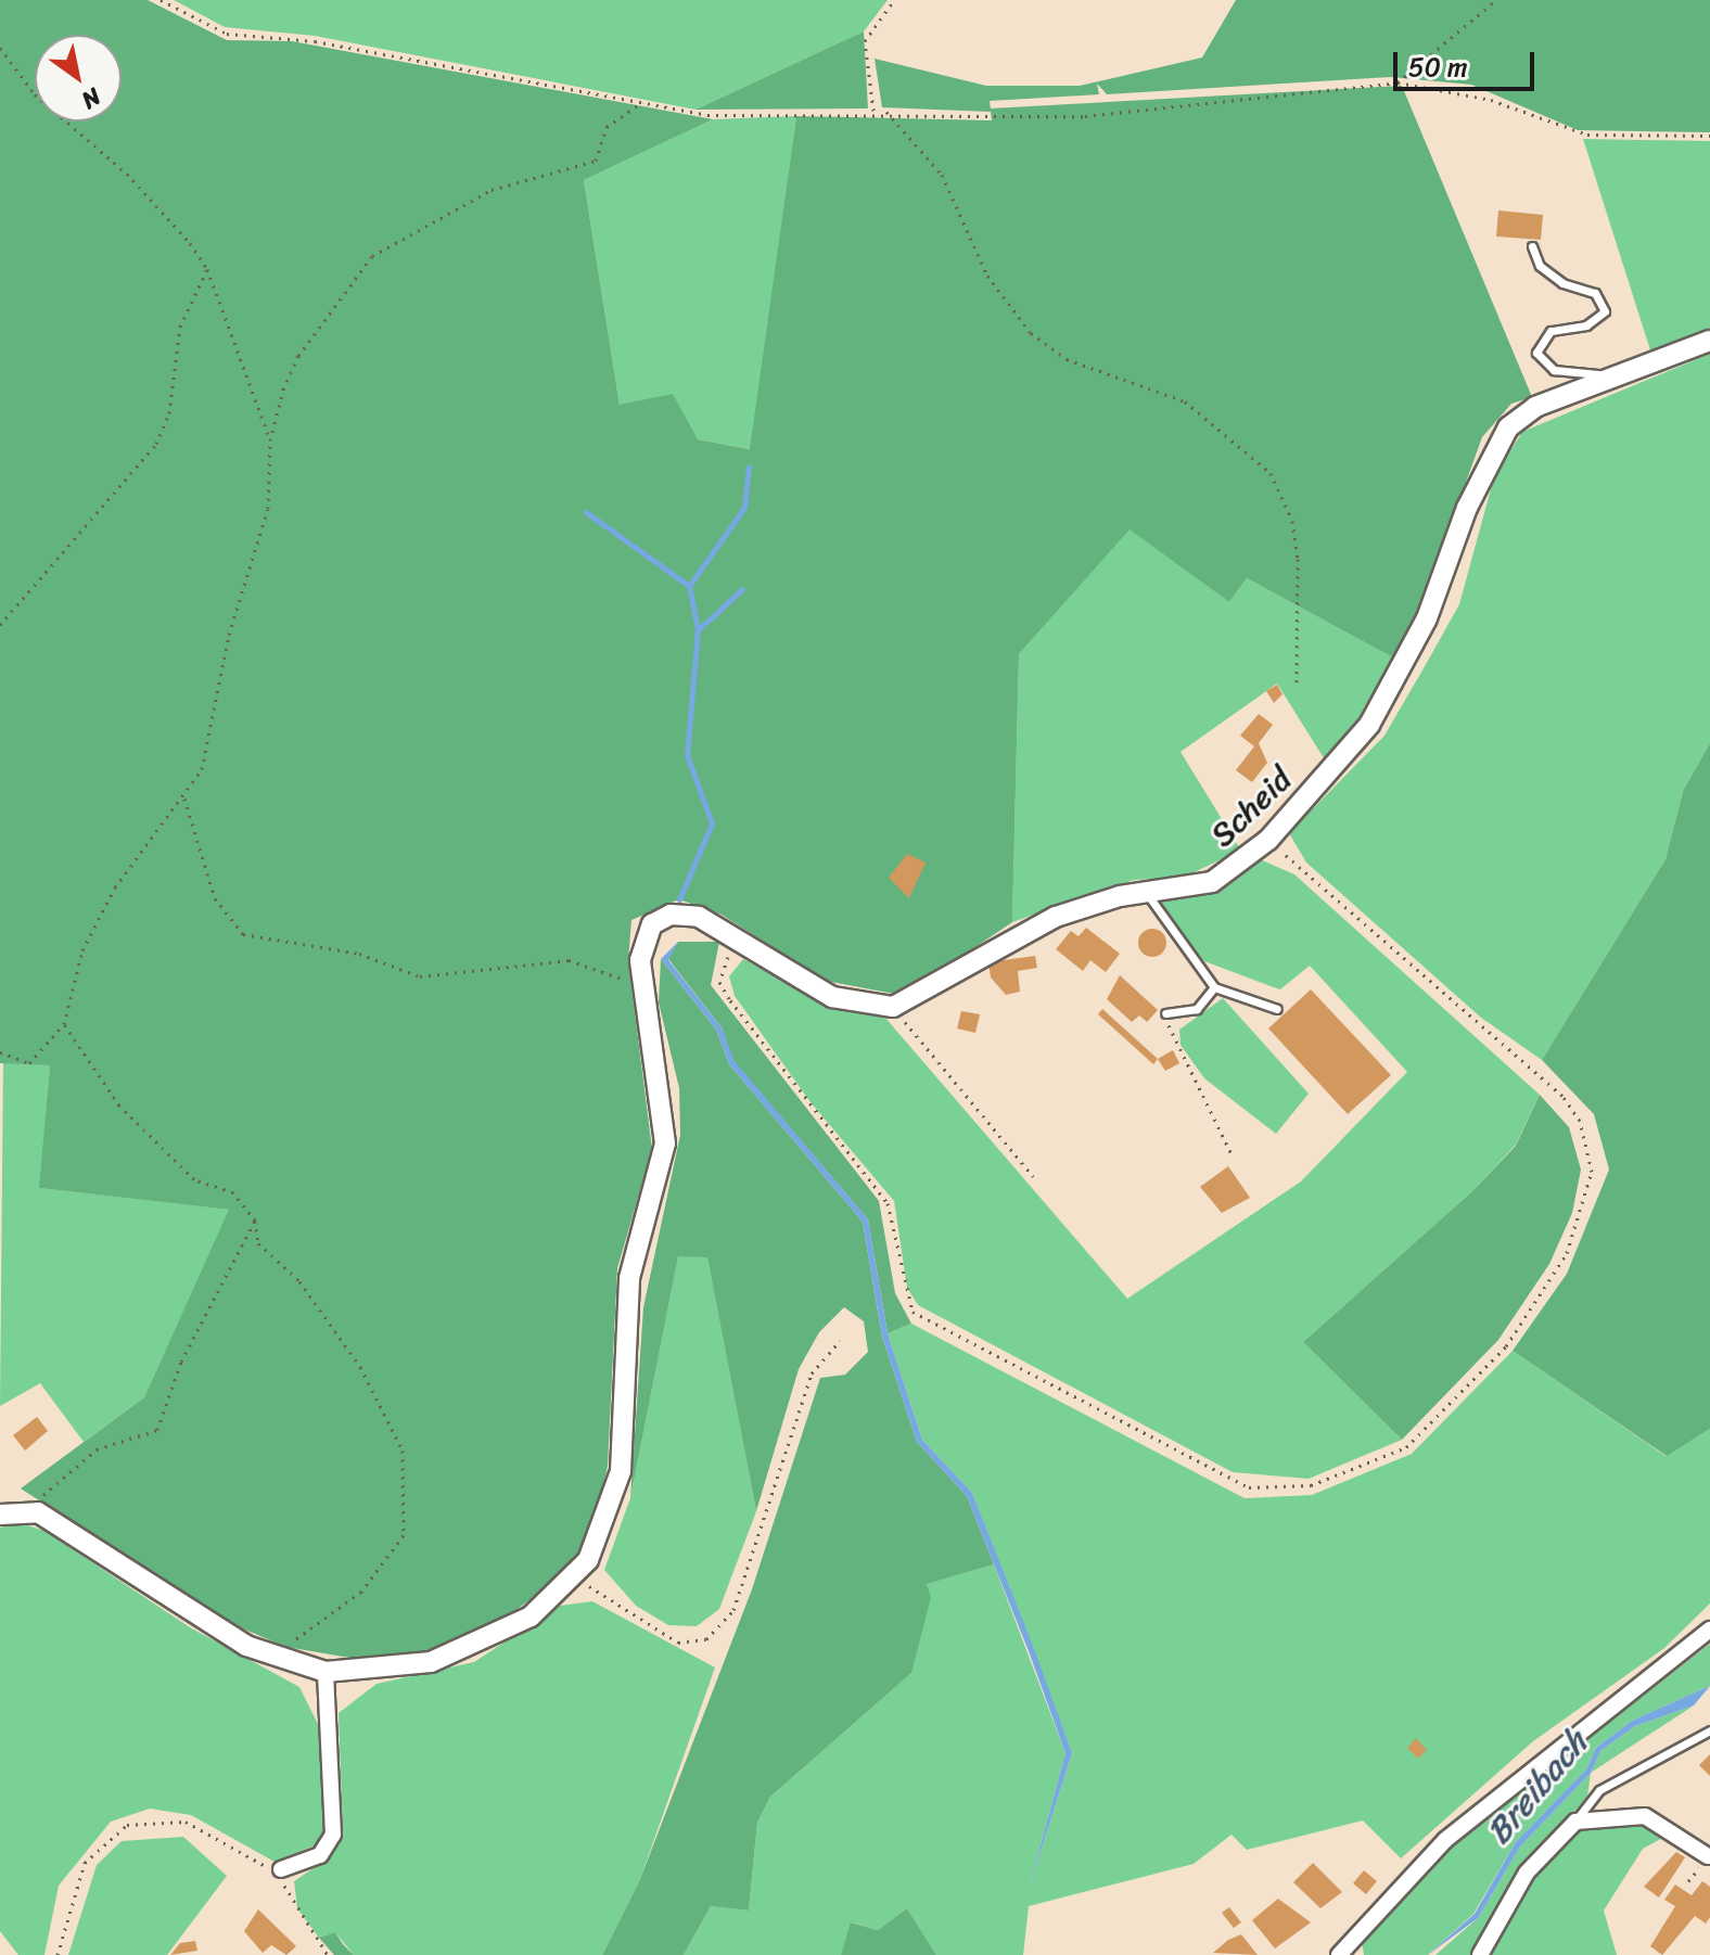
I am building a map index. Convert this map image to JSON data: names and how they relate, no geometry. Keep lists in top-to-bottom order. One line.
{"streets":{"street":["Scheid"]},"water":["Breibach"],"scale_bar":"50 m","north":"bottom right"}
